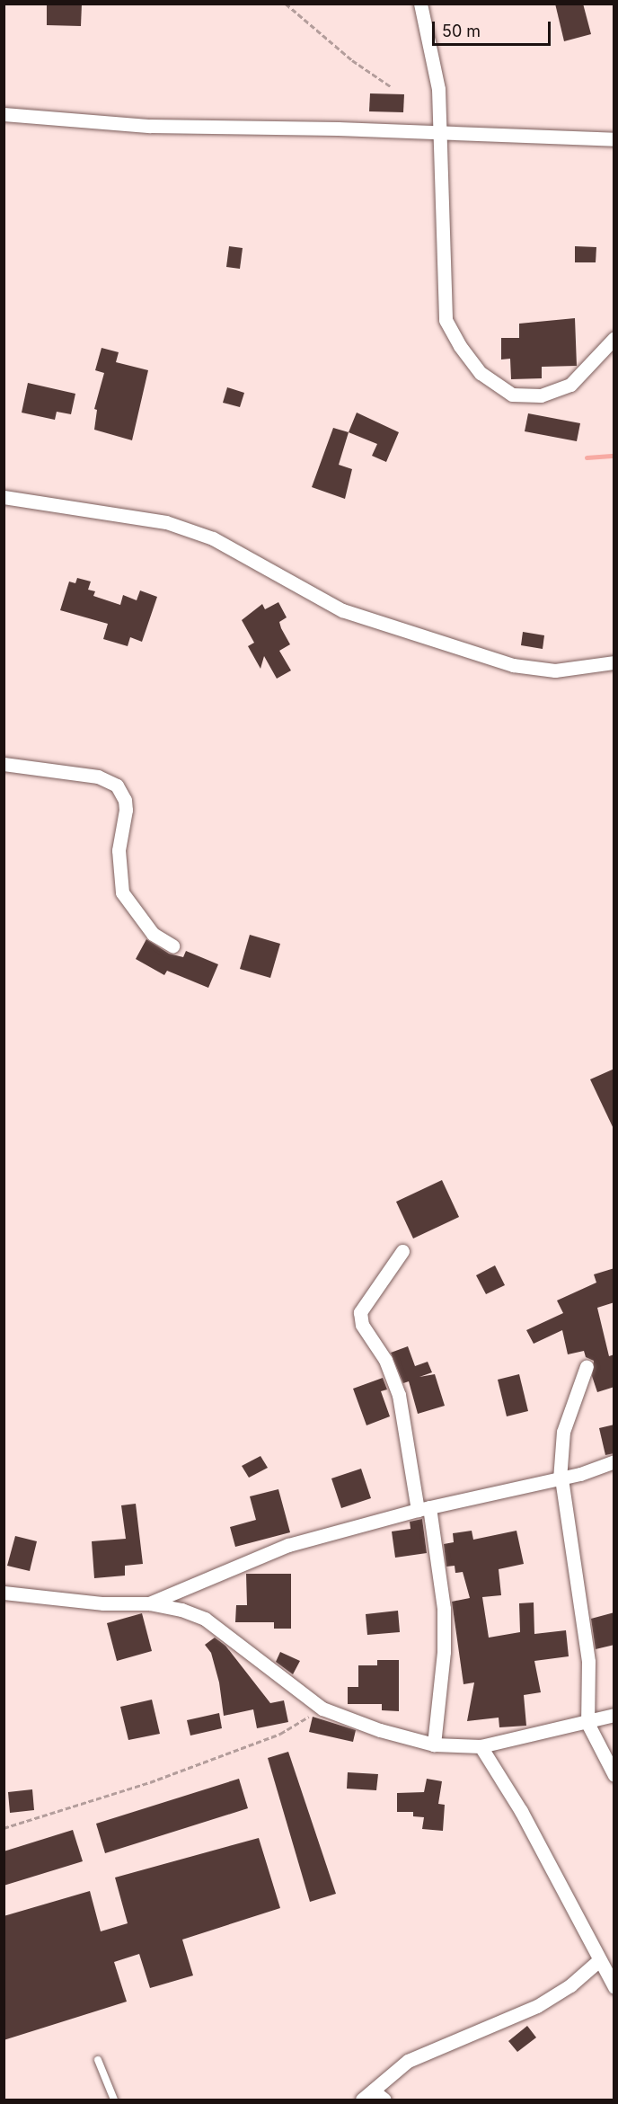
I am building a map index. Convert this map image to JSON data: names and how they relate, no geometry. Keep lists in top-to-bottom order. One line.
{"scale_bar":"50 m"}
